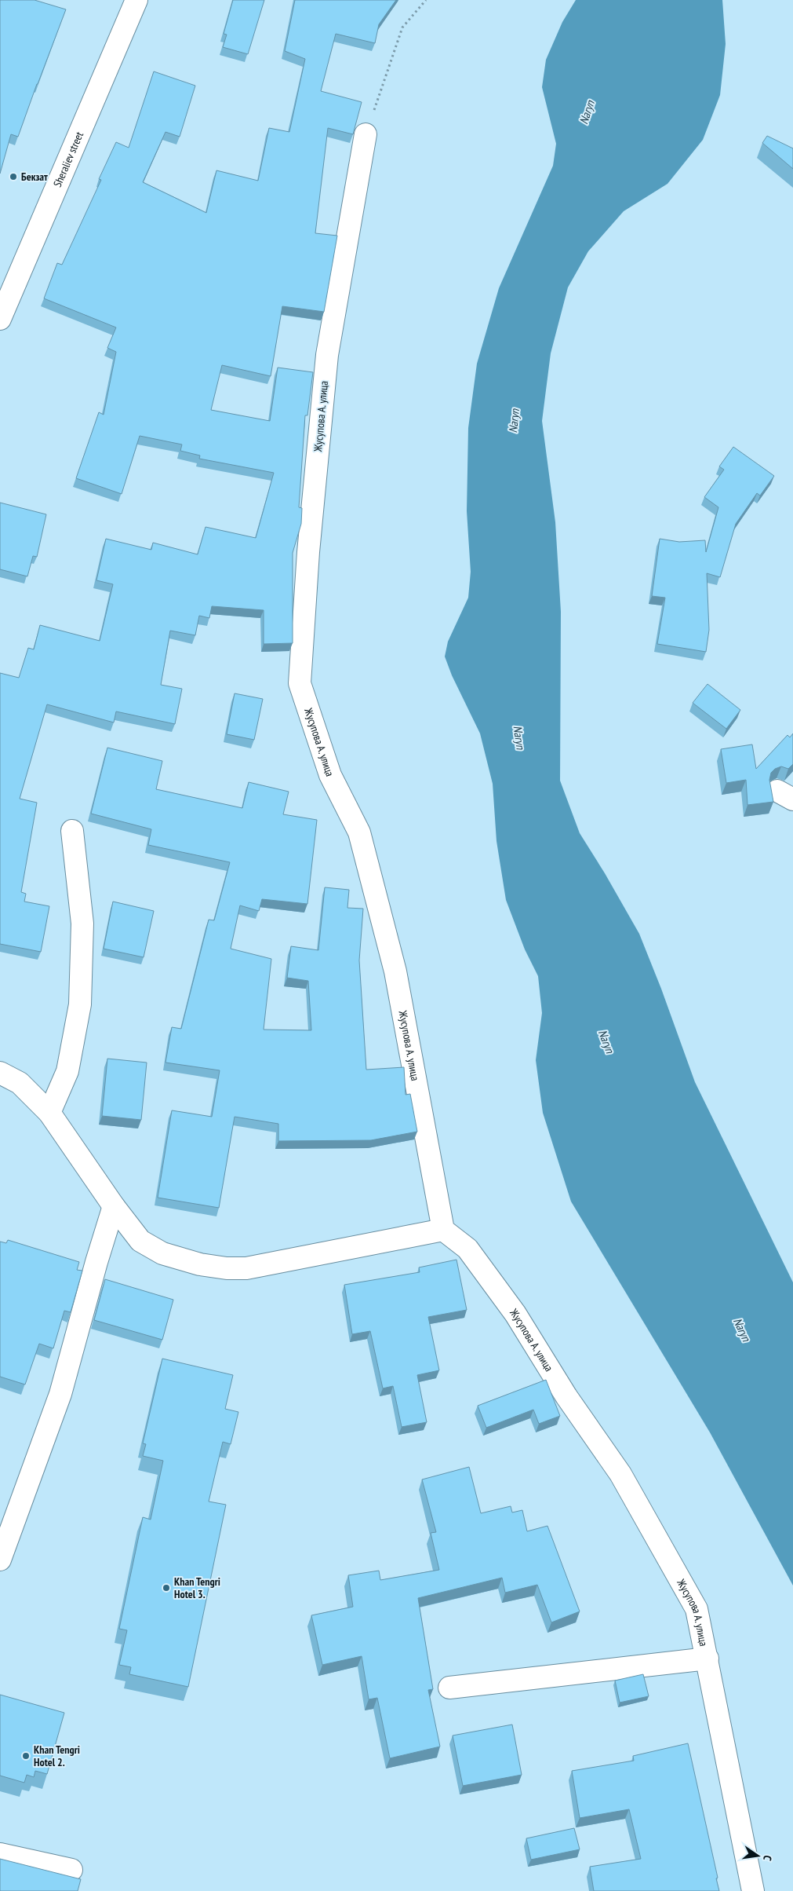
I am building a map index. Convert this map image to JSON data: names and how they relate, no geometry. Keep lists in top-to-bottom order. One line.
{"streets":{"street":["Sheraliev street","Жусупова А. улица"]},"water":["Naryn"],"places":["Бекзат","Khan Tengri Hotel 3.","Khan Tengri Hotel 2."],"north":"right"}
